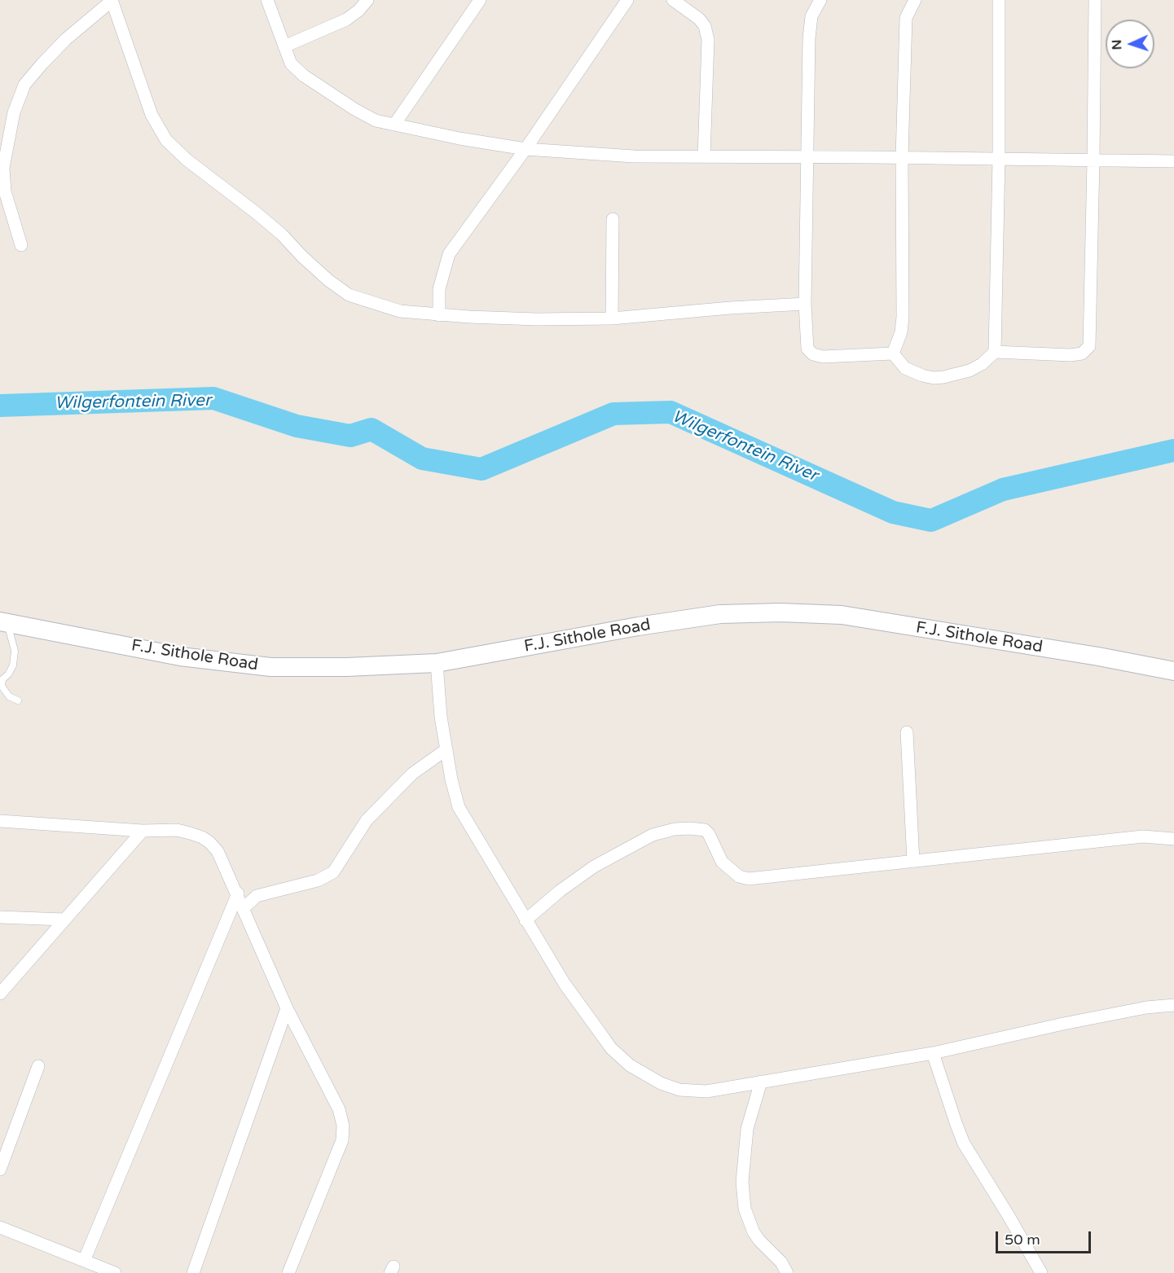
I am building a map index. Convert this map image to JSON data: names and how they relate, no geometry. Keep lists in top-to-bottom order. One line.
{"streets":{"street":["F.J. Sithole Road"]},"water":["Wilgerfontein River"],"scale_bar":"50 m","north":"left"}
